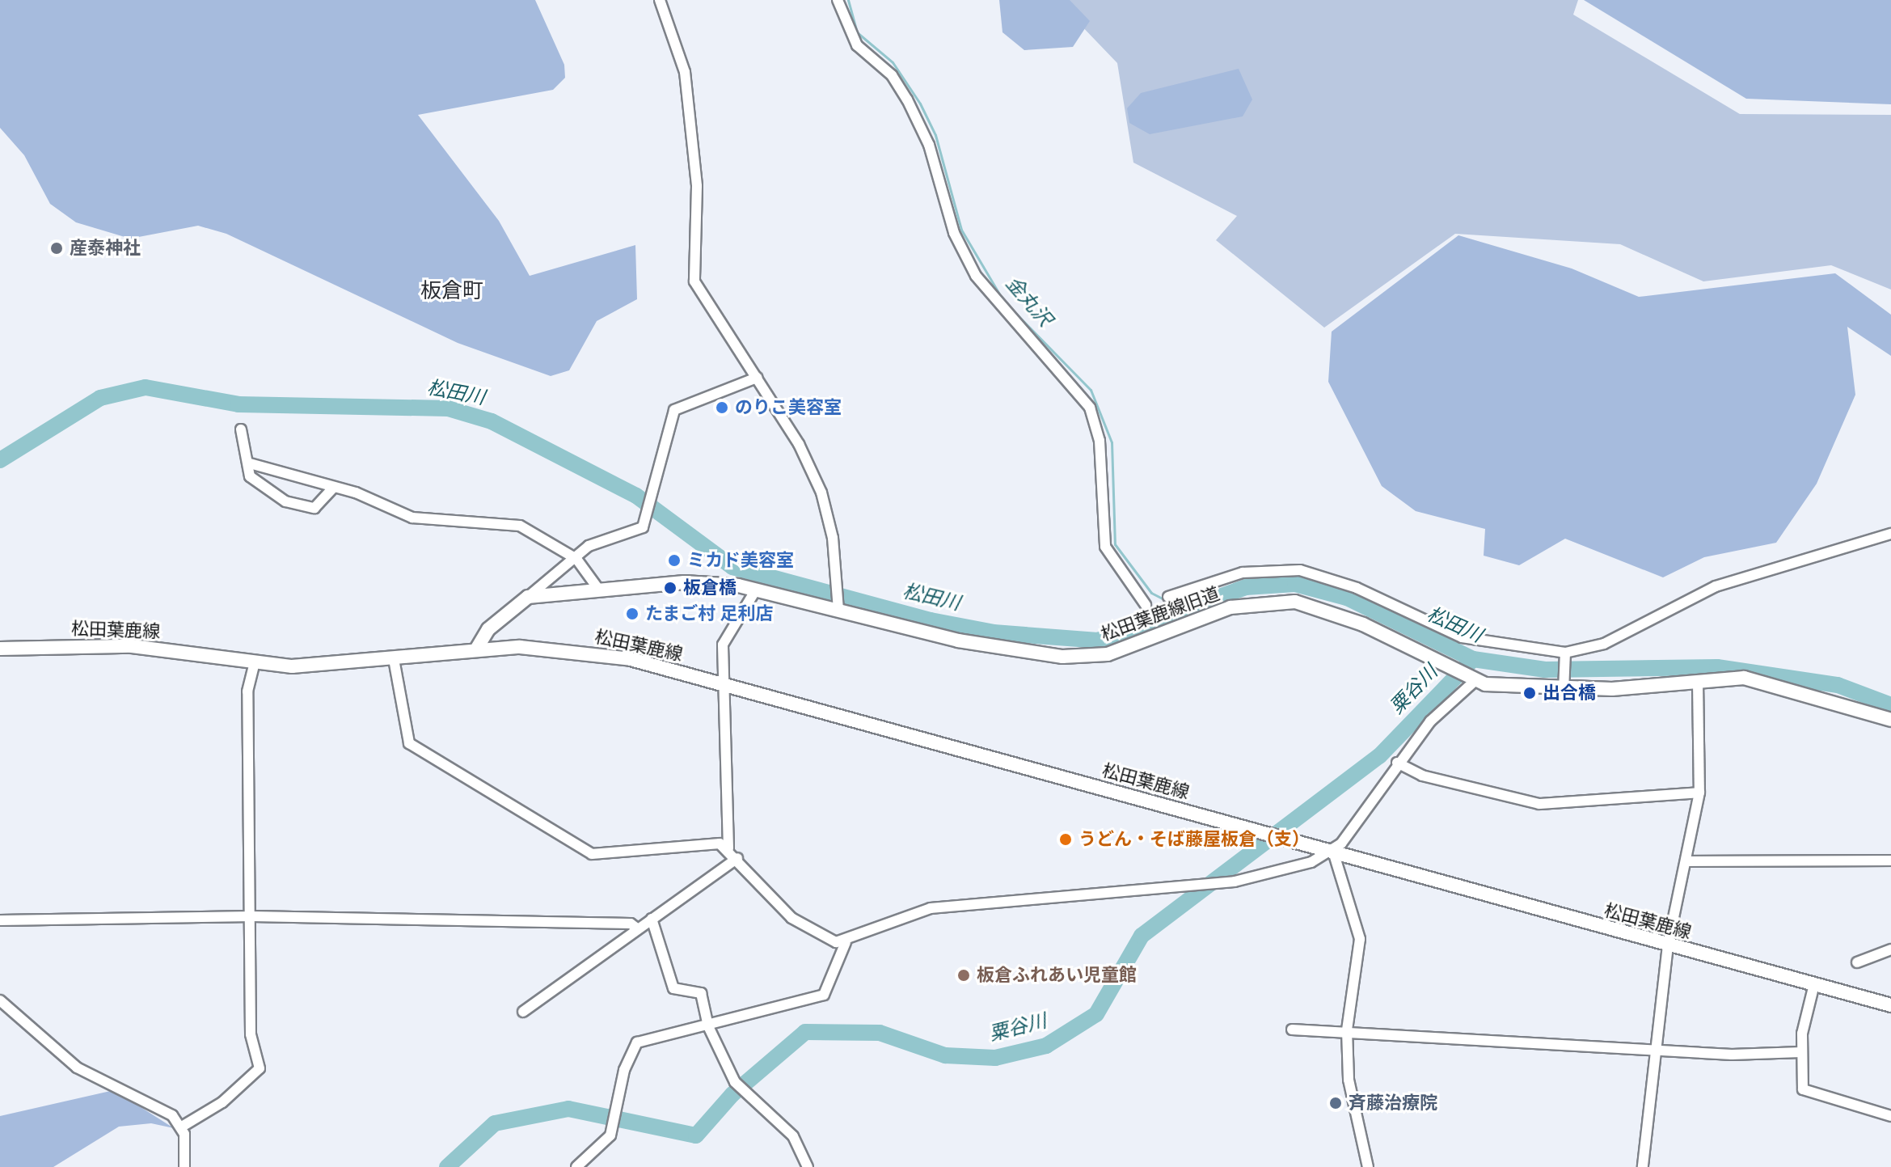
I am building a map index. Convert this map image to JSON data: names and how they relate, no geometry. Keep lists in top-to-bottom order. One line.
{"streets":{"main road":["松田葉鹿線旧道","松田葉鹿線"]},"districts":["板倉町"],"water":["金丸沢","松田川","粟谷川"],"places":["産泰神社","のりこ美容室","ミカド美容室","板倉橋","たまご村 足利店","出合橋","うどん・そば藤屋板倉（支）","板倉ふれあい児童館","斉藤治療院"]}
